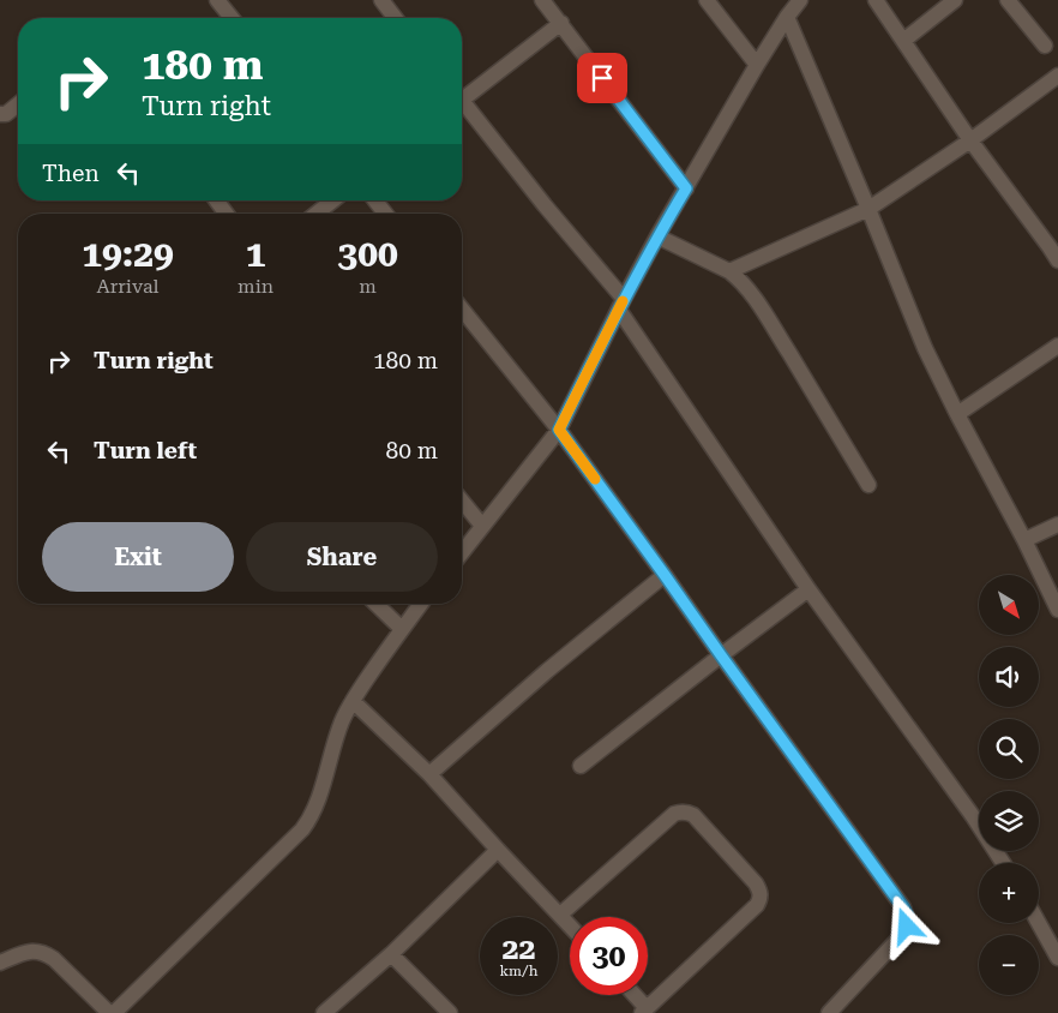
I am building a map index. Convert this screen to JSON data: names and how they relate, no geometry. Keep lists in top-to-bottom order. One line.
{"north":"bottom right","page":{"turn":["180 m","Turn right"],"then":"Then","eta":["19:29","Arrival","1","min","300","m"],"list":[{"name":"Turn right","value":"180 m"},{"name":"Turn left","value":"80 m"}],"buttons":["Exit","Share"],"map_buttons":["+","−"],"speed":"22 km/h","limit":"30"}}
